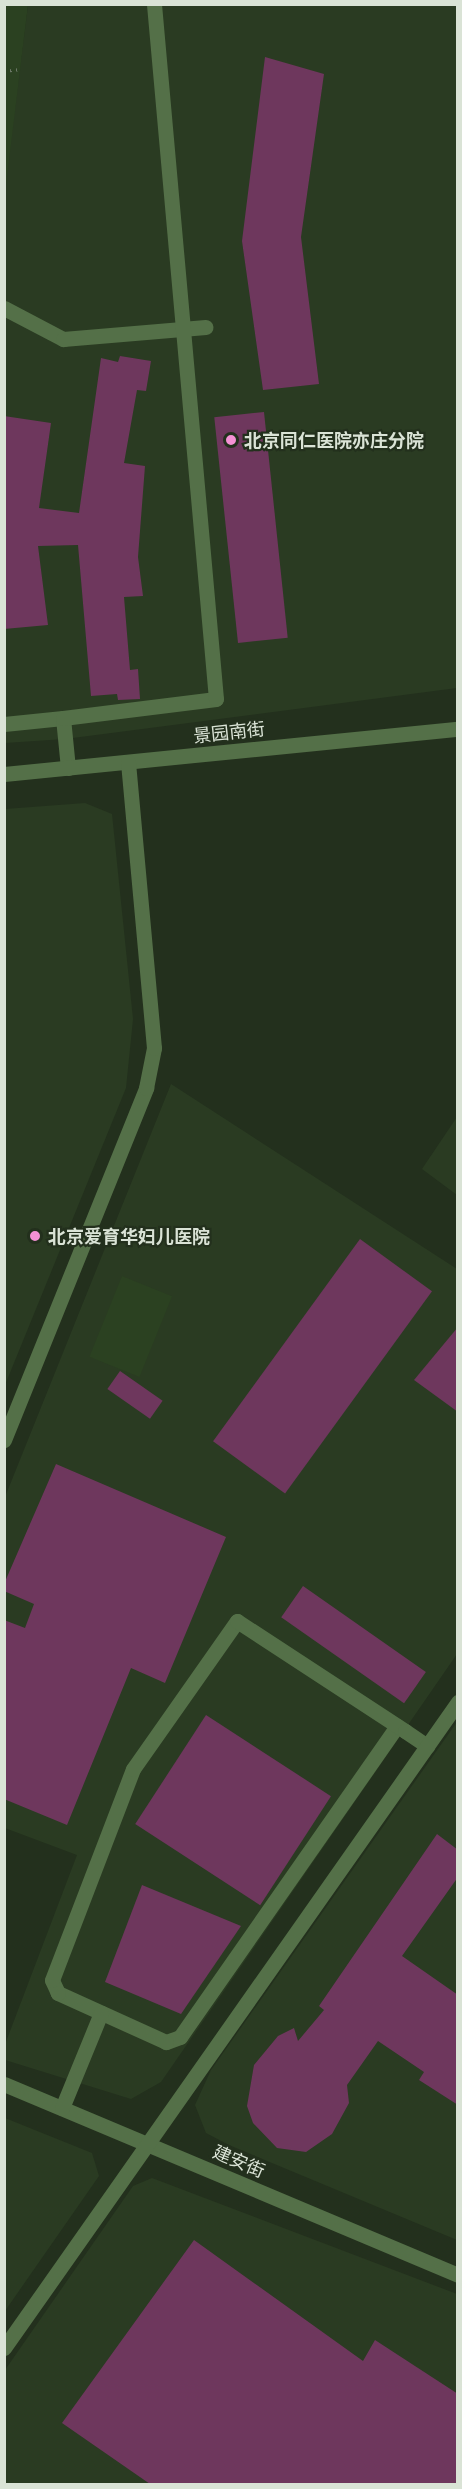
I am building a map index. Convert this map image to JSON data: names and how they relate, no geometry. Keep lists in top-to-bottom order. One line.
{"streets":{"street":["景园南街","建安街"]},"places":["北京同仁医院亦庄分院","北京爱育华妇儿医院"]}
